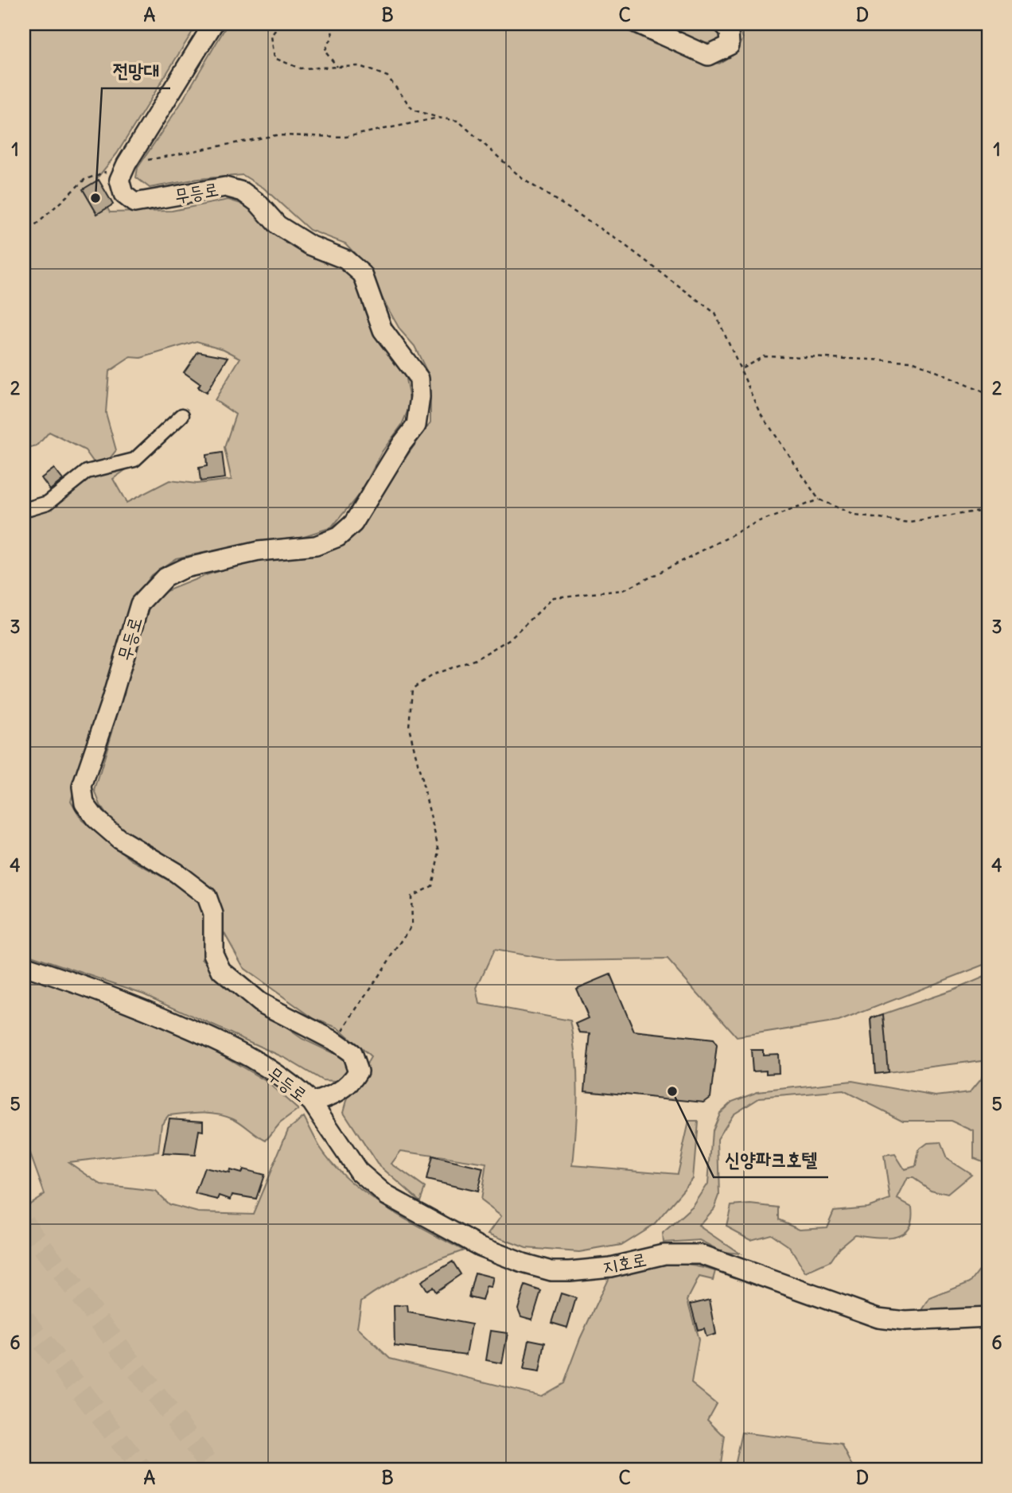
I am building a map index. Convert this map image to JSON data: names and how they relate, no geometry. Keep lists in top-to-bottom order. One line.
{"streets":{"main road":["무등로","지호로"]},"crossings":[["무등로","지호로"]],"places":["전망대","신양파크호텔"],"grid":{"columns":["A","B","C","D"],"rows":["1","2","3","4","5","6"]}}
